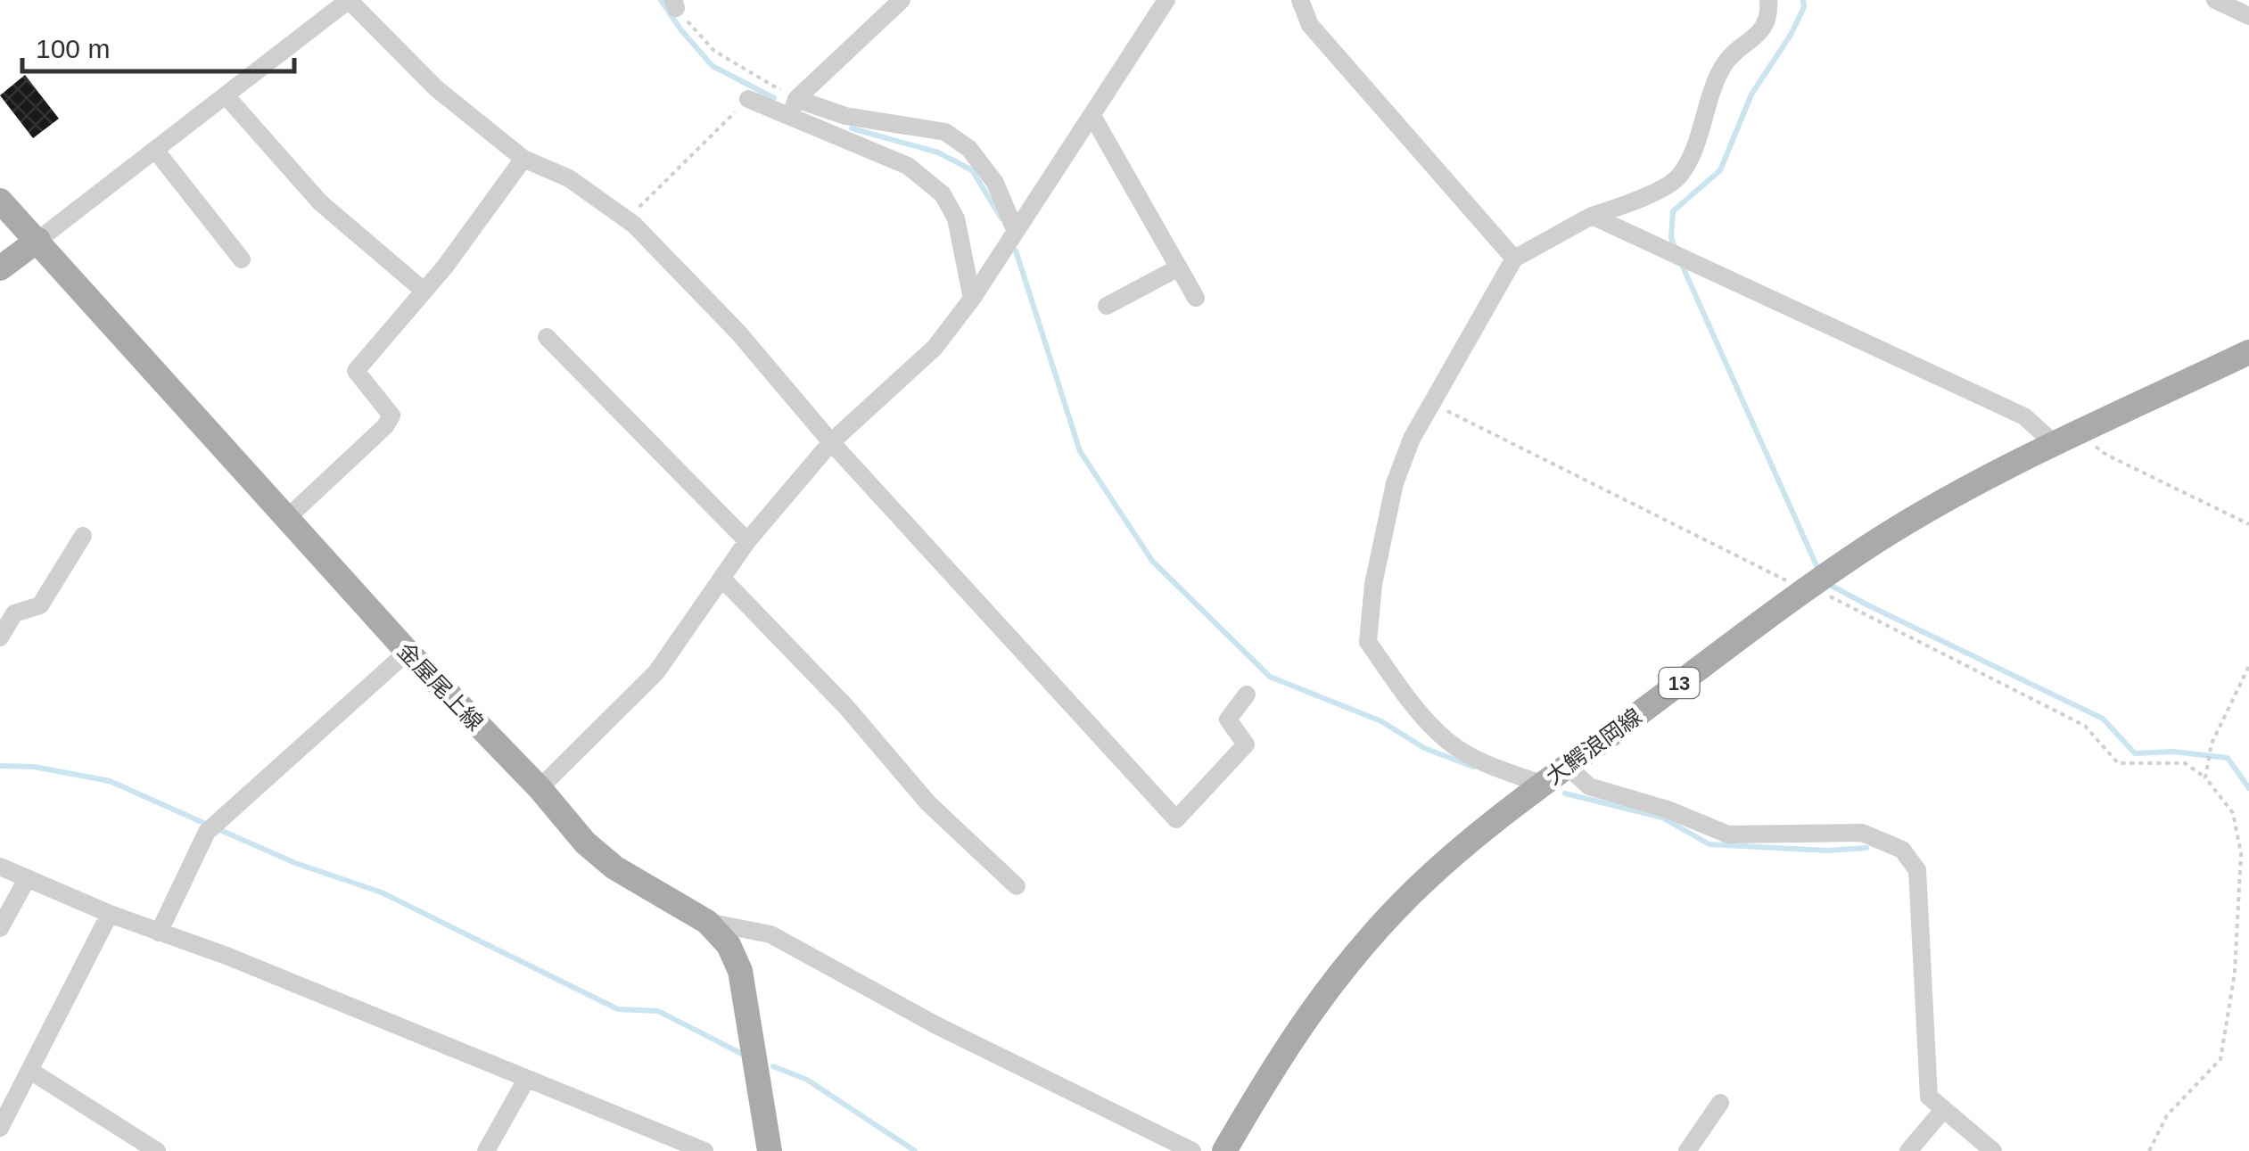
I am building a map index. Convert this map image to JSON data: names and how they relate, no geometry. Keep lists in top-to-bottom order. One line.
{"streets":{"main road":["13","金屋尾上線","大鰐浪岡線"]},"scale_bar":"100 m"}
